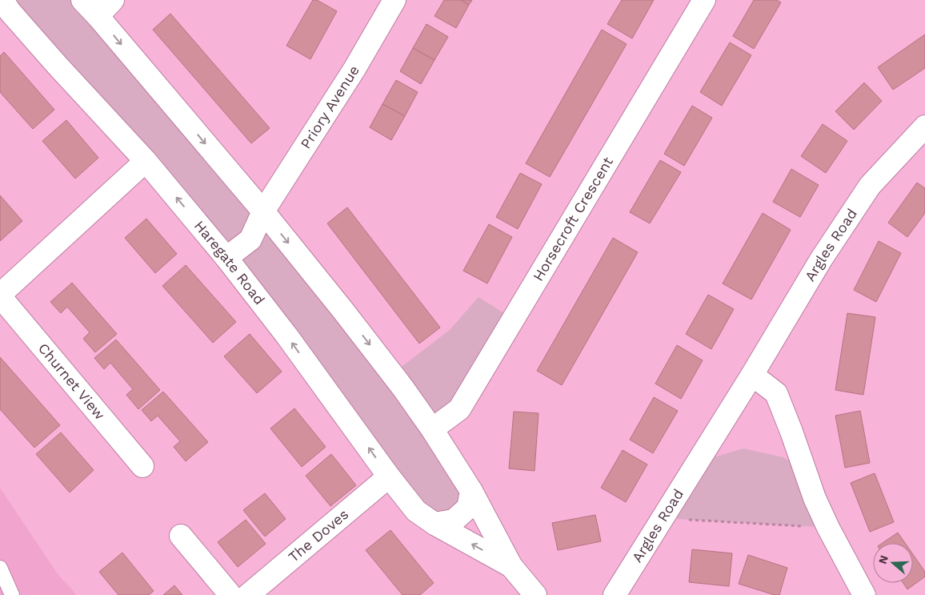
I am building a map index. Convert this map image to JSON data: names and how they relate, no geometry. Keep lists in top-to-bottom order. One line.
{"streets":{"street":["Priory Avenue","Horsecroft Crescent","Argles Road","Haregate Road","Churnet View","The Doves"]},"crossings":[["Priory Avenue","Haregate Road"],["Horsecroft Crescent","Haregate Road"],["Haregate Road","Churnet View"],["Haregate Road","The Doves"]],"north":"left"}
